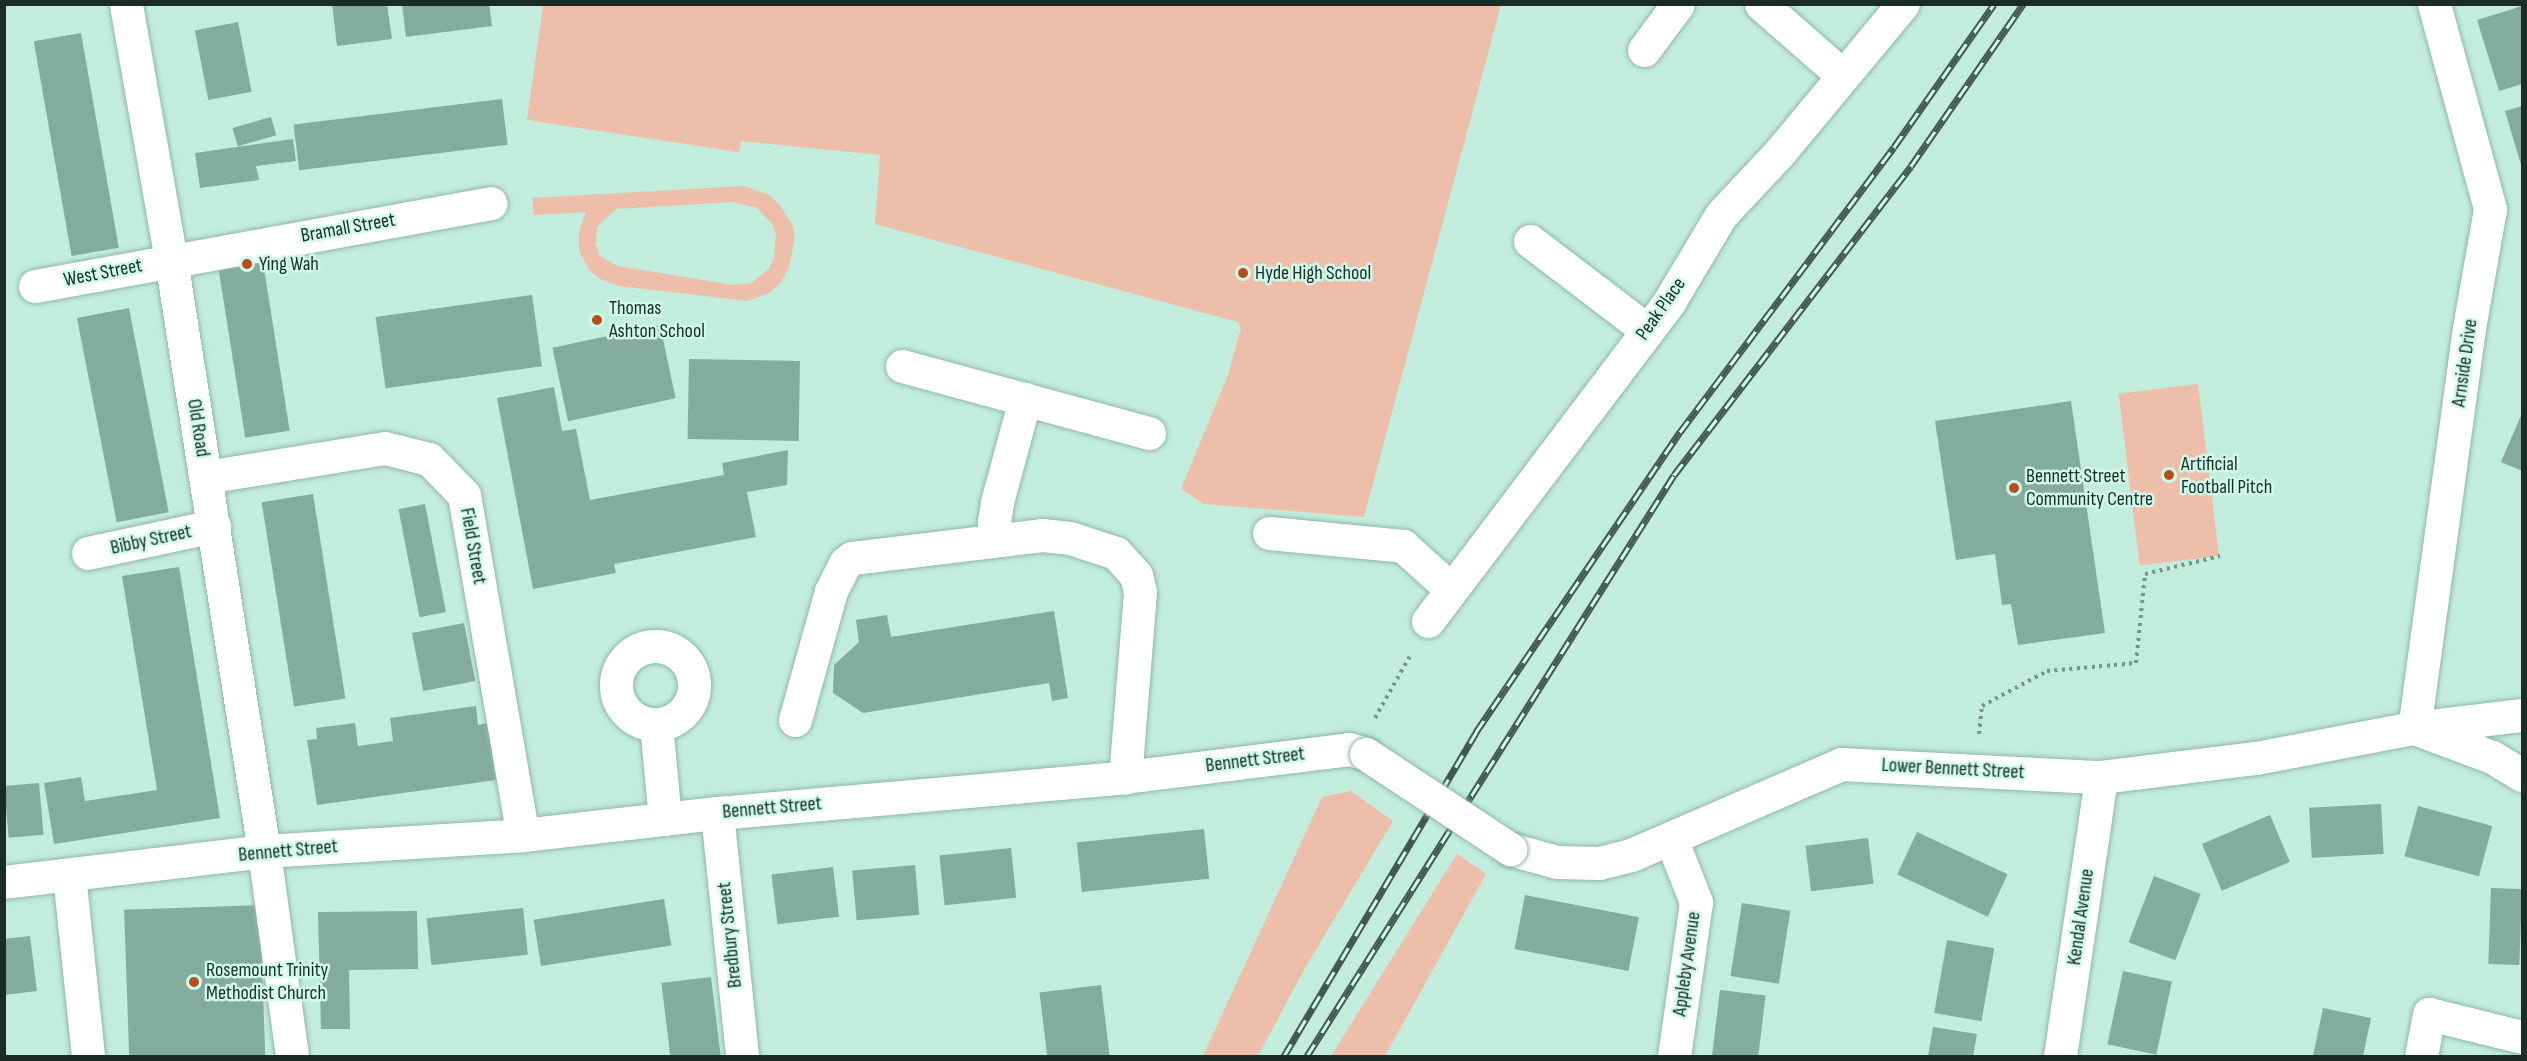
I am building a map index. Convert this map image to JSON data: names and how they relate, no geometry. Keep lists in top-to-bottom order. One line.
{"streets":{"street":["Bramall Street","West Street","Peak Place","Arnside Drive","Old Road","Bibby Street","Field Street","Bennett Street","Lower Bennett Street","Kendal Avenue","Bredbury Street","Appleby Avenue"]},"crossings":[["Bramall Street","West Street"],["Bramall Street","Old Road"],["West Street","Old Road"],["Arnside Drive","Lower Bennett Street"],["Old Road","Bibby Street"],["Old Road","Field Street"],["Old Road","Bennett Street"],["Field Street","Bennett Street"],["Bennett Street","Lower Bennett Street"],["Bennett Street","Bredbury Street"],["Lower Bennett Street","Kendal Avenue"],["Lower Bennett Street","Appleby Avenue"]],"places":["Ying Wah","Hyde High School","Thomas Ashton School","Artificial Football Pitch","Bennett Street Community Centre","Rosemount Trinity Methodist Church"]}
